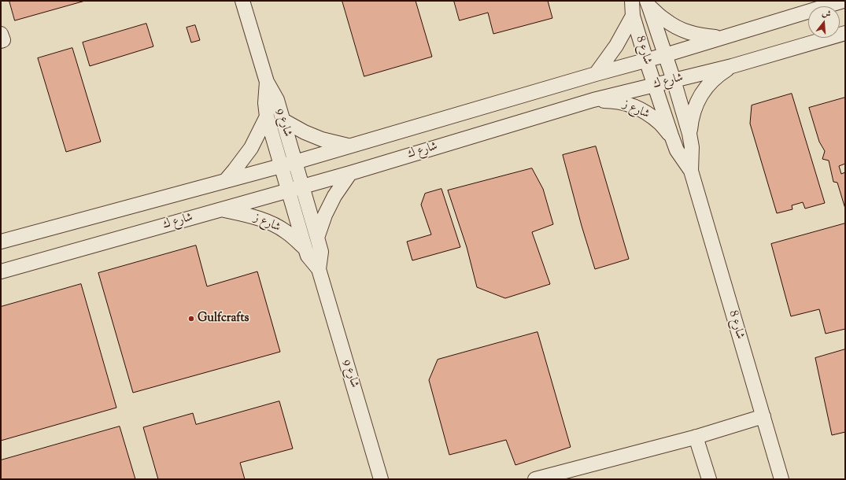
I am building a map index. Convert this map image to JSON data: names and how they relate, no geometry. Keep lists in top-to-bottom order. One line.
{"streets":{"street":["شارع 8","شارع ك","شارع ز","شارع 9"]},"crossings":[["شارع 8","شارع ك"],["شارع 8","شارع ز"],["شارع ك","شارع ز"],["شارع ك","شارع 9"],["شارع ز","شارع 9"]],"places":["Gulfcrafts"],"north":"top"}
